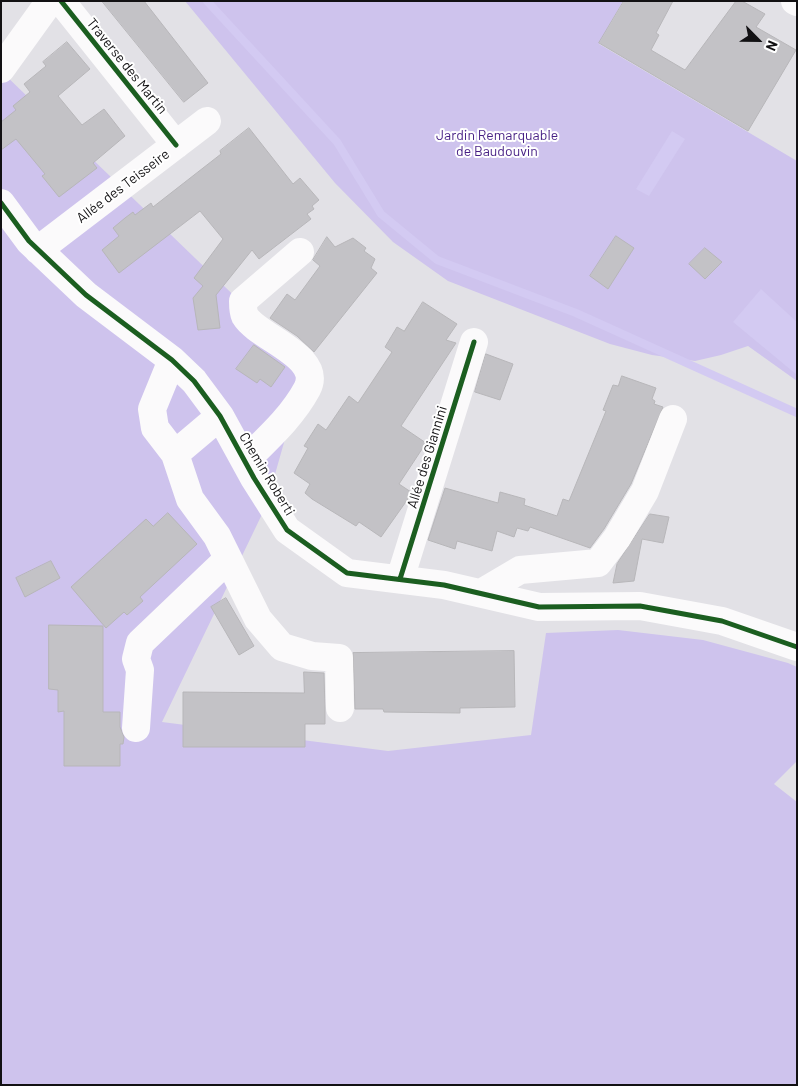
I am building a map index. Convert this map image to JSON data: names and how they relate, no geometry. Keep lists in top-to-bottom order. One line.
{"streets":{"street":["Traverse des Martin","Allée des Teisseire","Allée des Giannini","Chemin Roberti"]},"crossings":[["Traverse des Martin","Allée des Teisseire"],["Allée des Teisseire","Chemin Roberti"],["Allée des Giannini","Chemin Roberti"]],"parks":["Jardin Remarquable de Baudouvin"],"north":"bottom right"}
